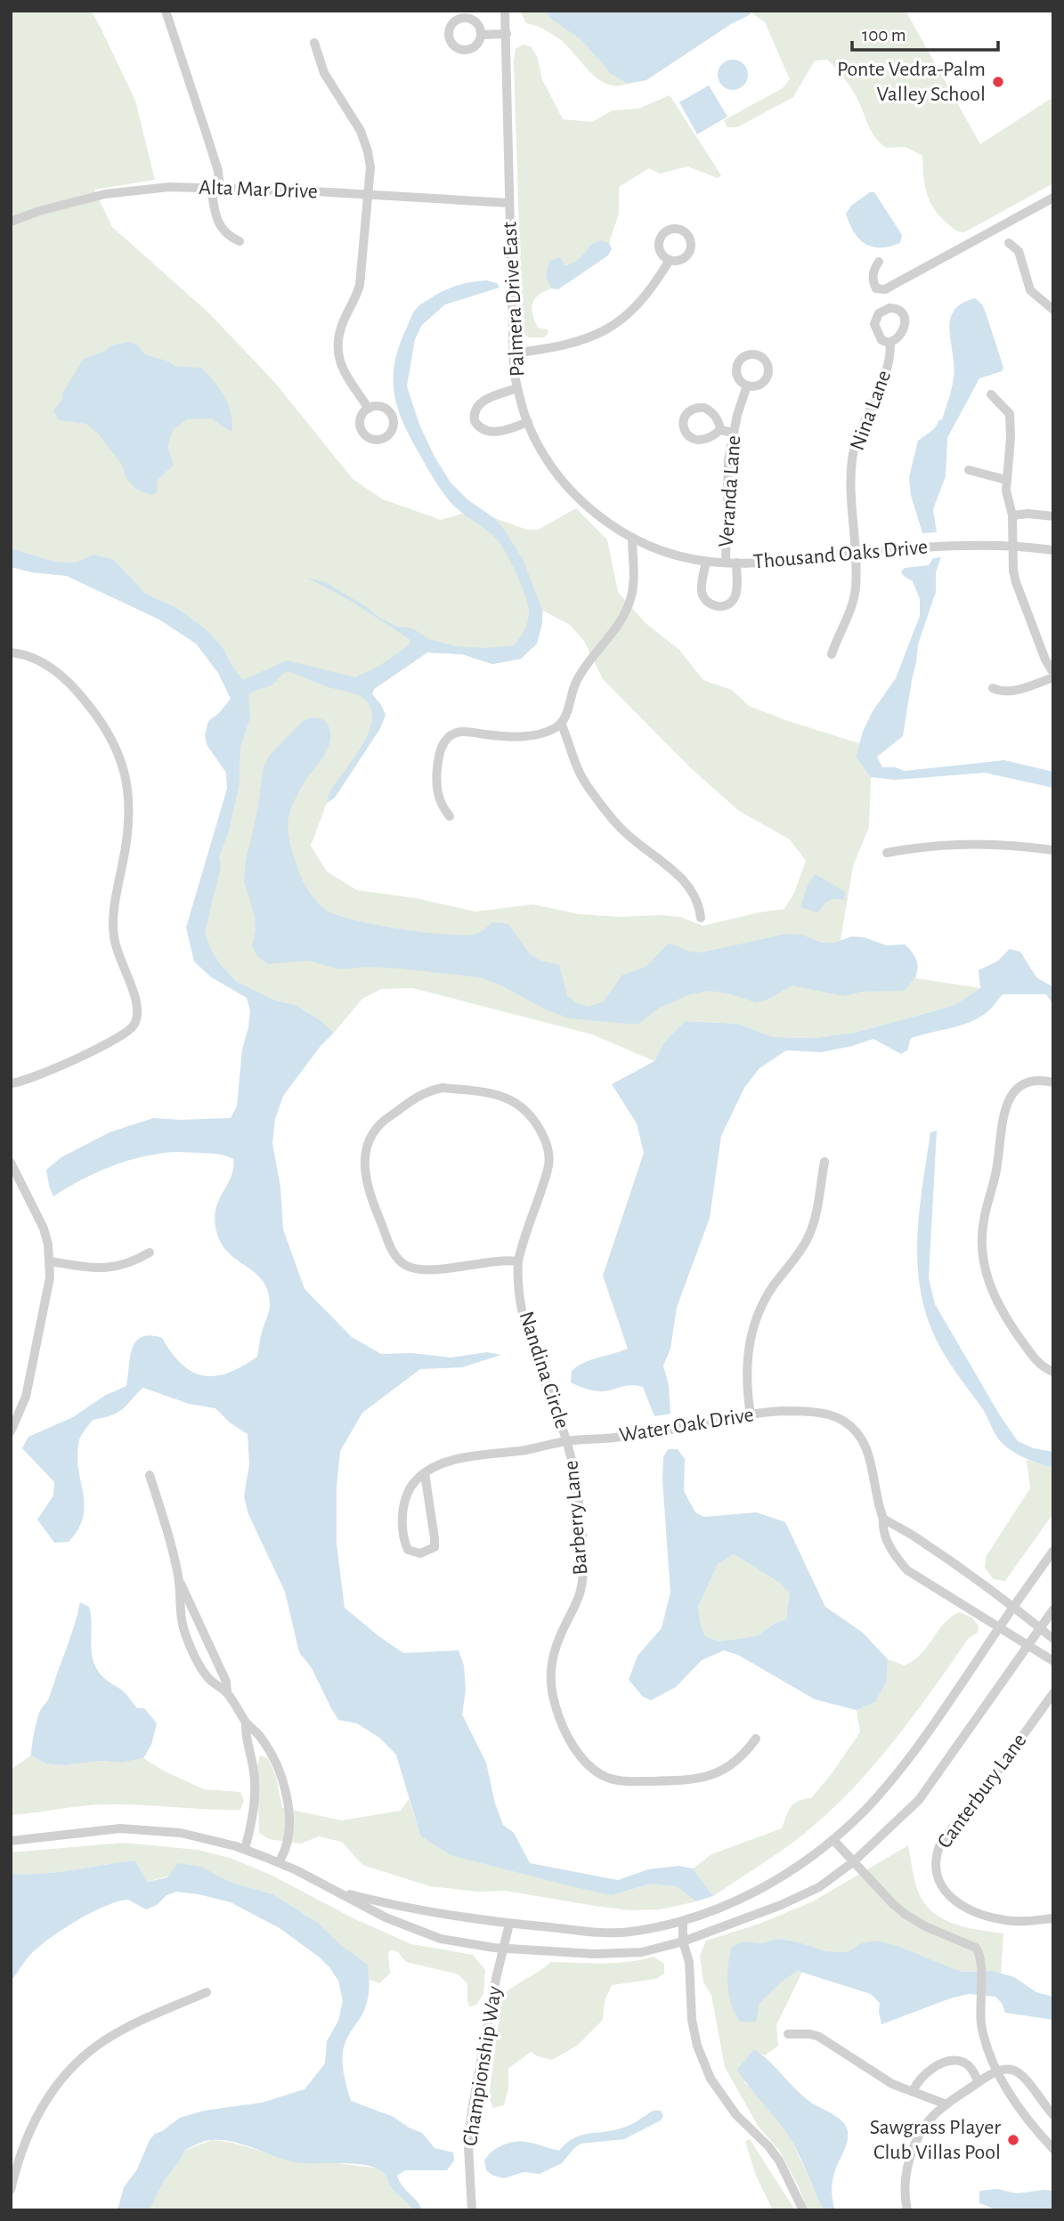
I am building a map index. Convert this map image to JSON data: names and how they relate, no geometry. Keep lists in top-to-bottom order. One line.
{"streets":{"street":["Alta Mar Drive","Palmera Drive East","Nina Lane","Veranda Lane","Thousand Oaks Drive","Nandina Circle","Water Oak Drive","Barberry Lane","Canterbury Lane","Championship Way"]},"crossings":[["Alta Mar Drive","Palmera Drive East"],["Palmera Drive East","Thousand Oaks Drive"],["Nina Lane","Thousand Oaks Drive"],["Veranda Lane","Thousand Oaks Drive"],["Nandina Circle","Water Oak Drive"],["Nandina Circle","Barberry Lane"],["Water Oak Drive","Barberry Lane"]],"places":["Ponte Vedra-Palm Valley School","Sawgrass Player Club Villas Pool"],"scale_bar":"100 m"}
